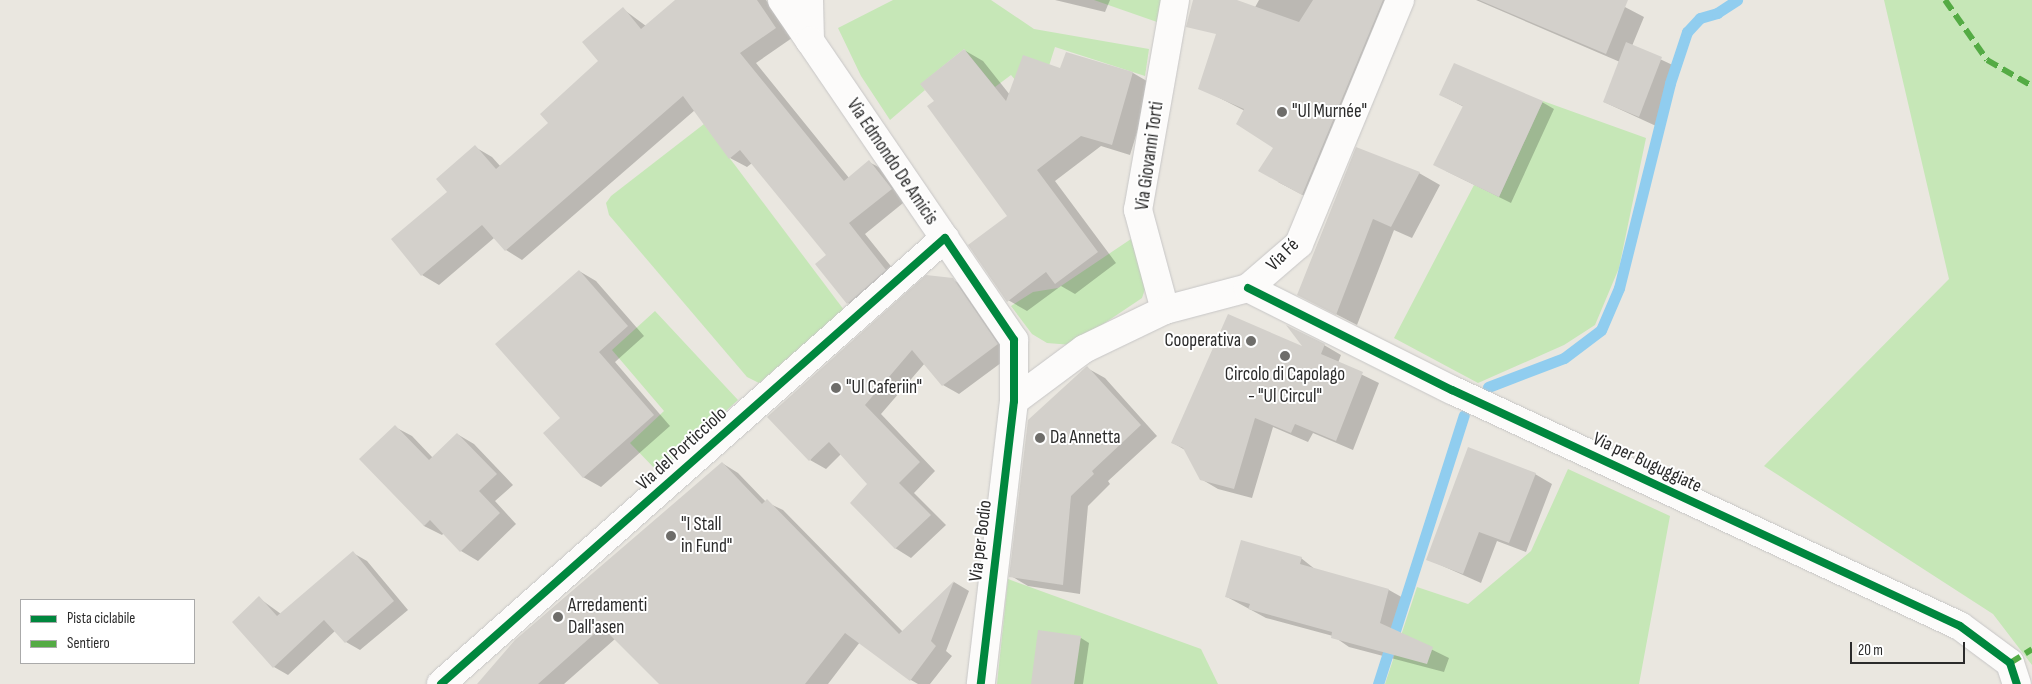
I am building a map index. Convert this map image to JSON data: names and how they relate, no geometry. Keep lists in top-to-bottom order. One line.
{"streets":{"street":["Via Giovanni Torti","Via Edmondo De Amicis","Via Fé","Via del Porticciolo","Via per Buguggiate","Via per Bodio"]},"crossings":[["Via Giovanni Torti","Via Fé"],["Via Edmondo De Amicis","Via Fé"],["Via Edmondo De Amicis","Via del Porticciolo"],["Via Edmondo De Amicis","Via per Bodio"],["Via Fé","Via per Buguggiate"],["Via Fé","Via per Bodio"]],"places":["\"Ul Murnée\"","Cooperativa","Circolo di Capolago - \"Ul Circul\"","\"Ul Caferiin\"","Da Annetta","\"I Stall in Fund\"","Arredamenti Dall'asen"],"legend":["Pista ciclabile","Sentiero"],"scale_bar":"20 m"}
